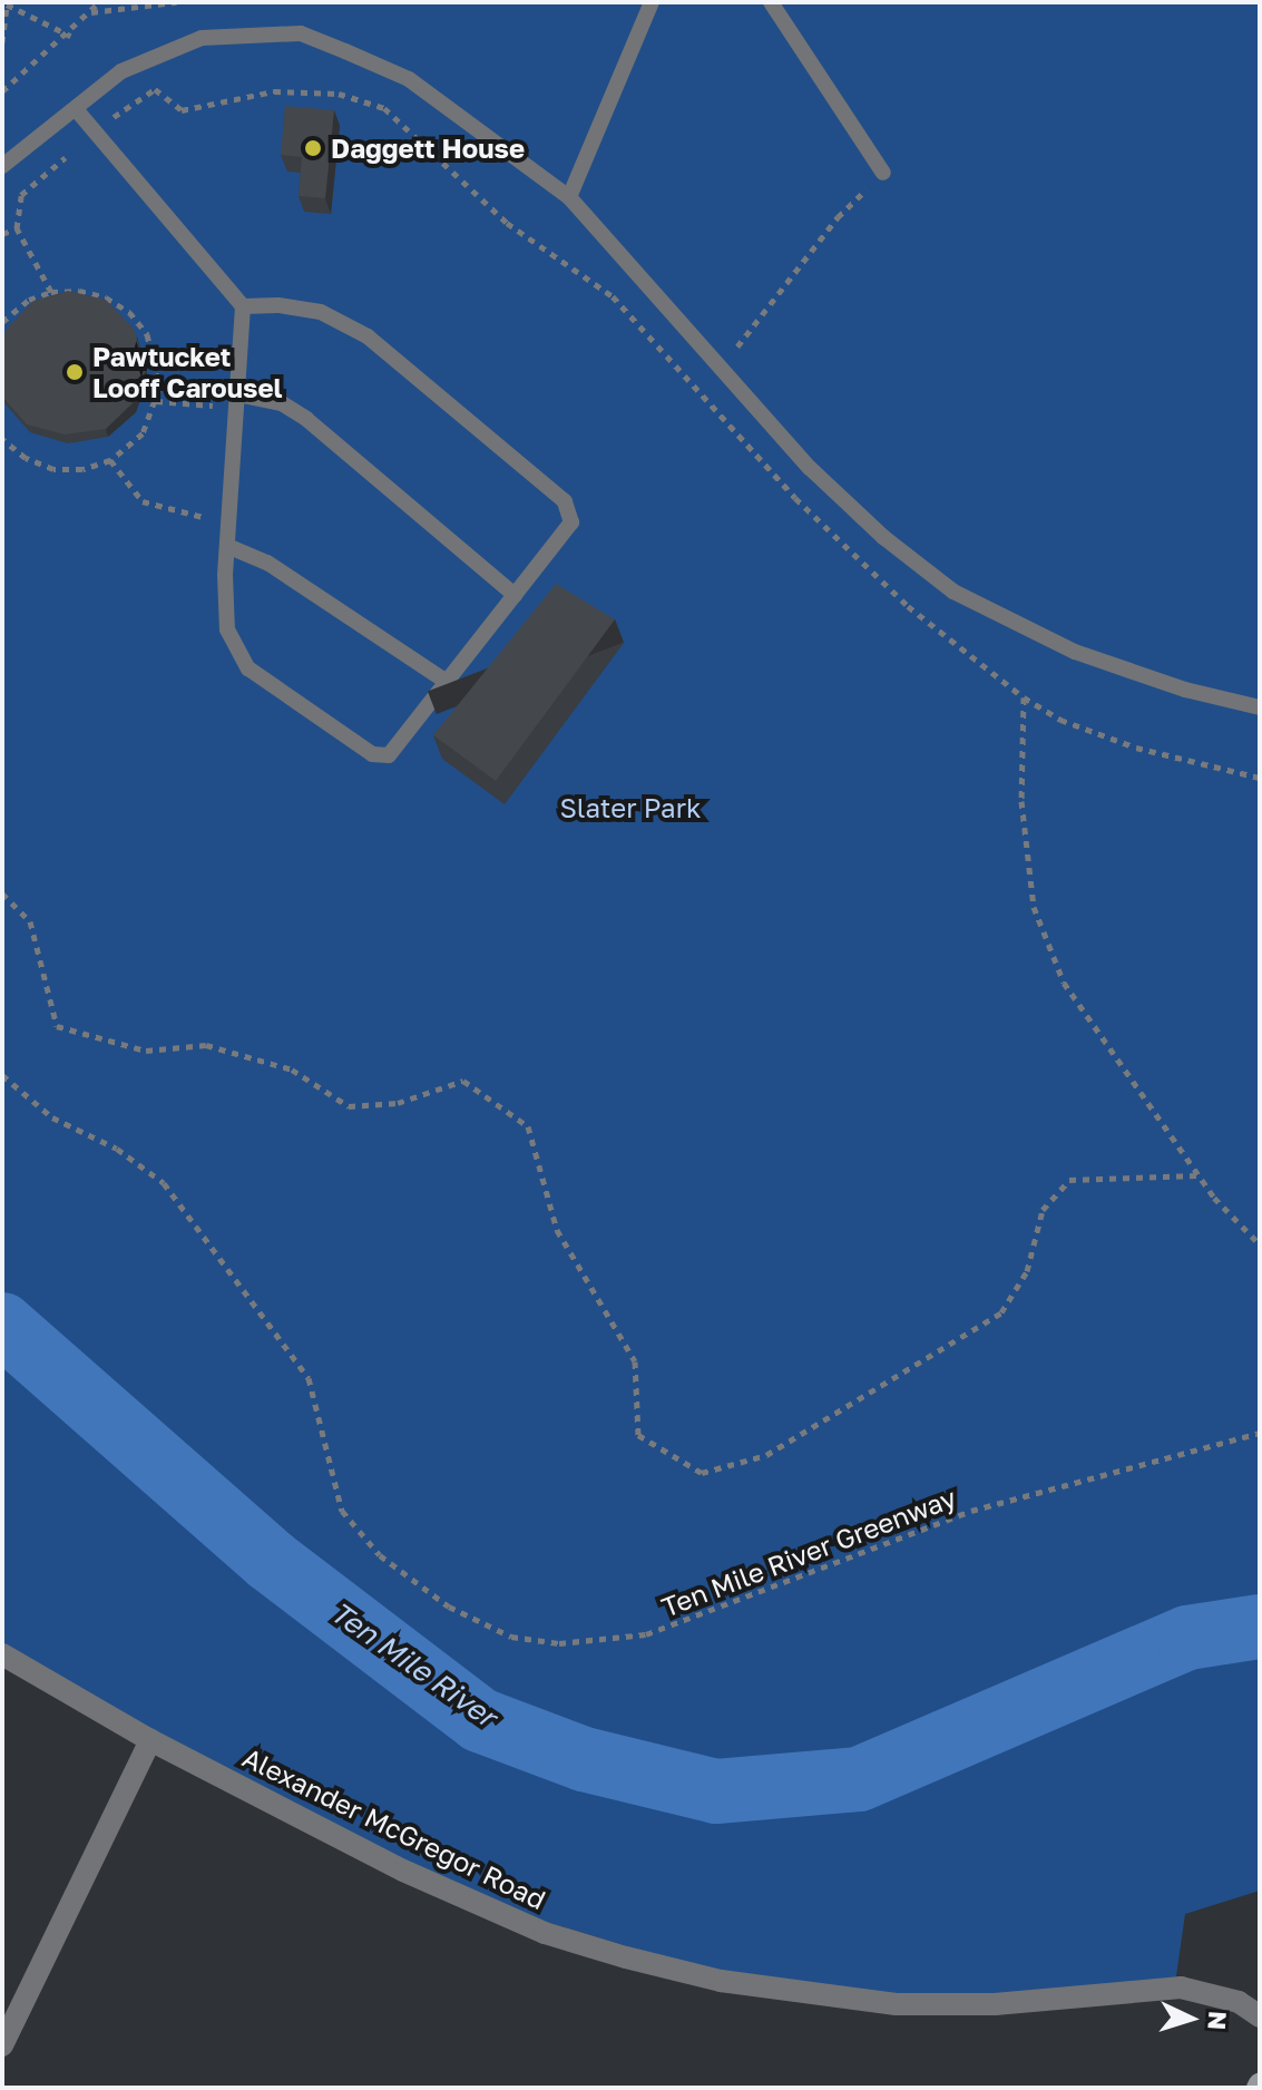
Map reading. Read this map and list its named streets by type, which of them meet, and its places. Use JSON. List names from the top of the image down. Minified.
{"streets":{"street":["Alexander McGregor Road"],"path":["Ten Mile River Greenway"]},"water":["Ten Mile River"],"parks":["Slater Park"],"places":["Daggett House","Pawtucket Looff Carousel"],"north":"right"}
